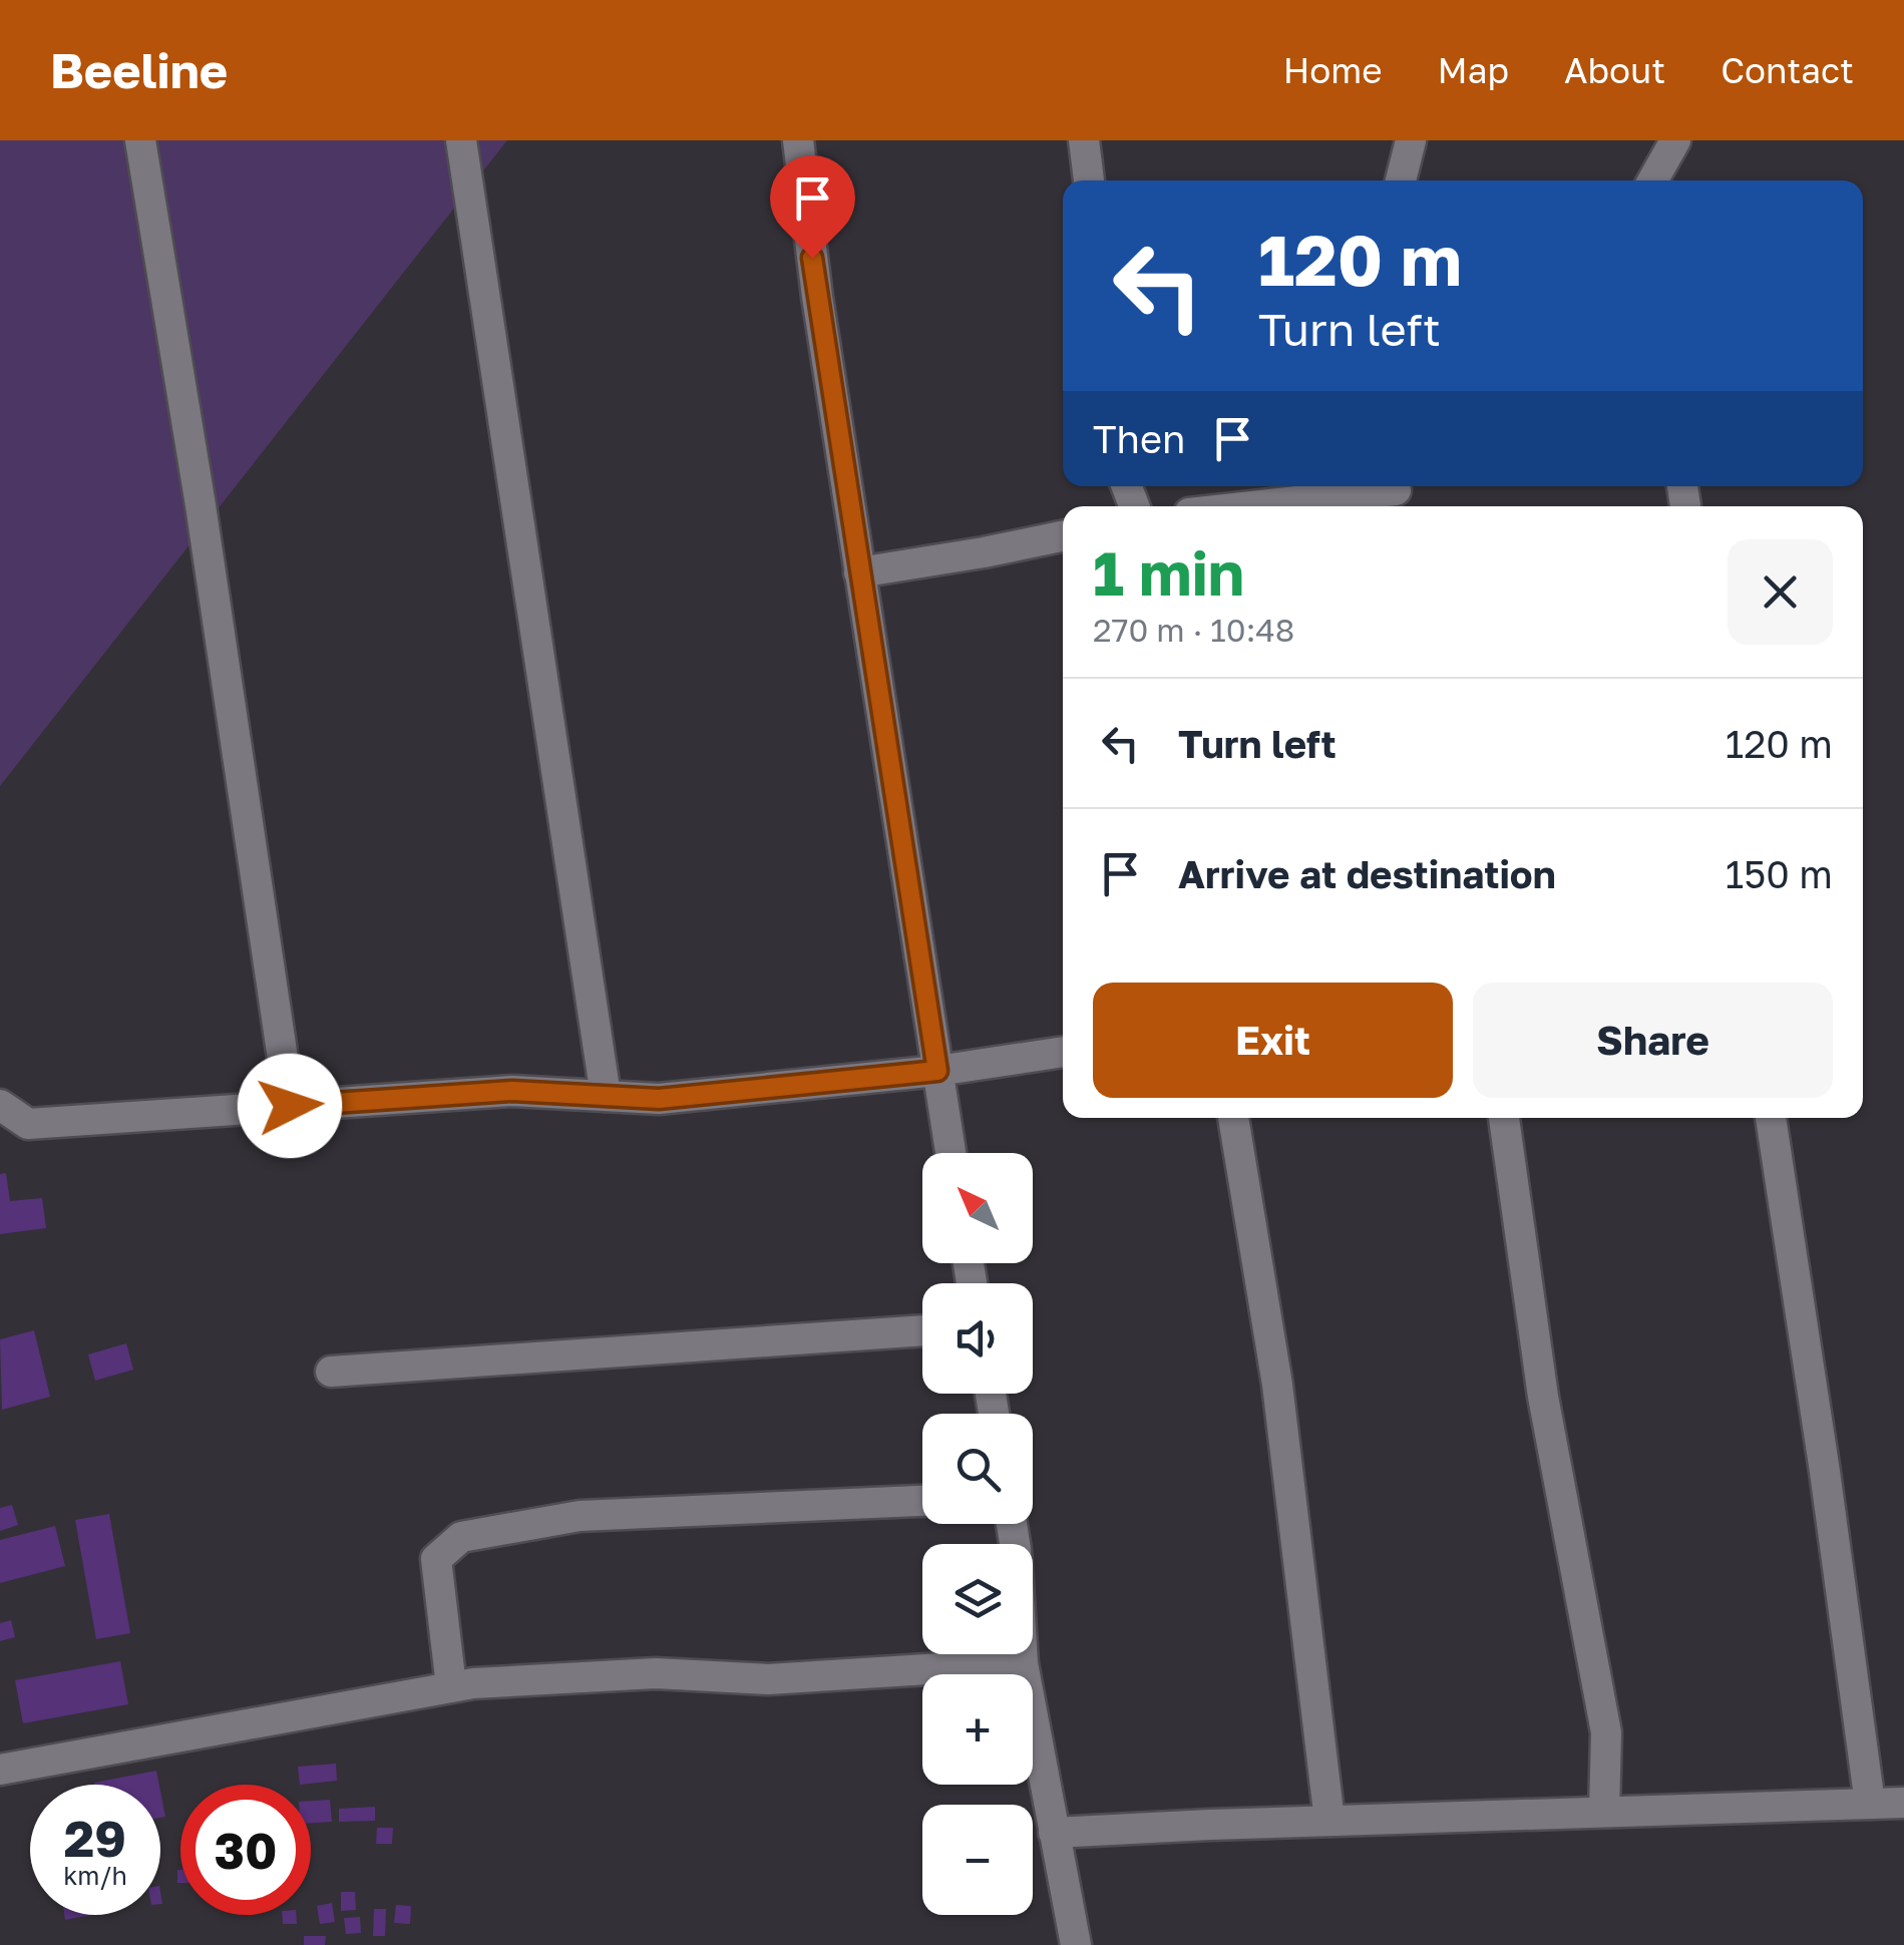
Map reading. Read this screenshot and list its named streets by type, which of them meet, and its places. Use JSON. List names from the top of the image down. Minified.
{"north":"top left","page":{"header":"Beeline","nav":["Home","Map","About","Contact"],"turn":["120 m","Turn left"],"then":"Then","heading":["1 min","270 m · 10:48"],"list":[{"name":"Turn left","value":"120 m"},{"name":"Arrive at destination","value":"150 m"}],"buttons":["Exit","Share"],"map_buttons":["+","−"],"speed":"29 km/h","limit":"30"}}
